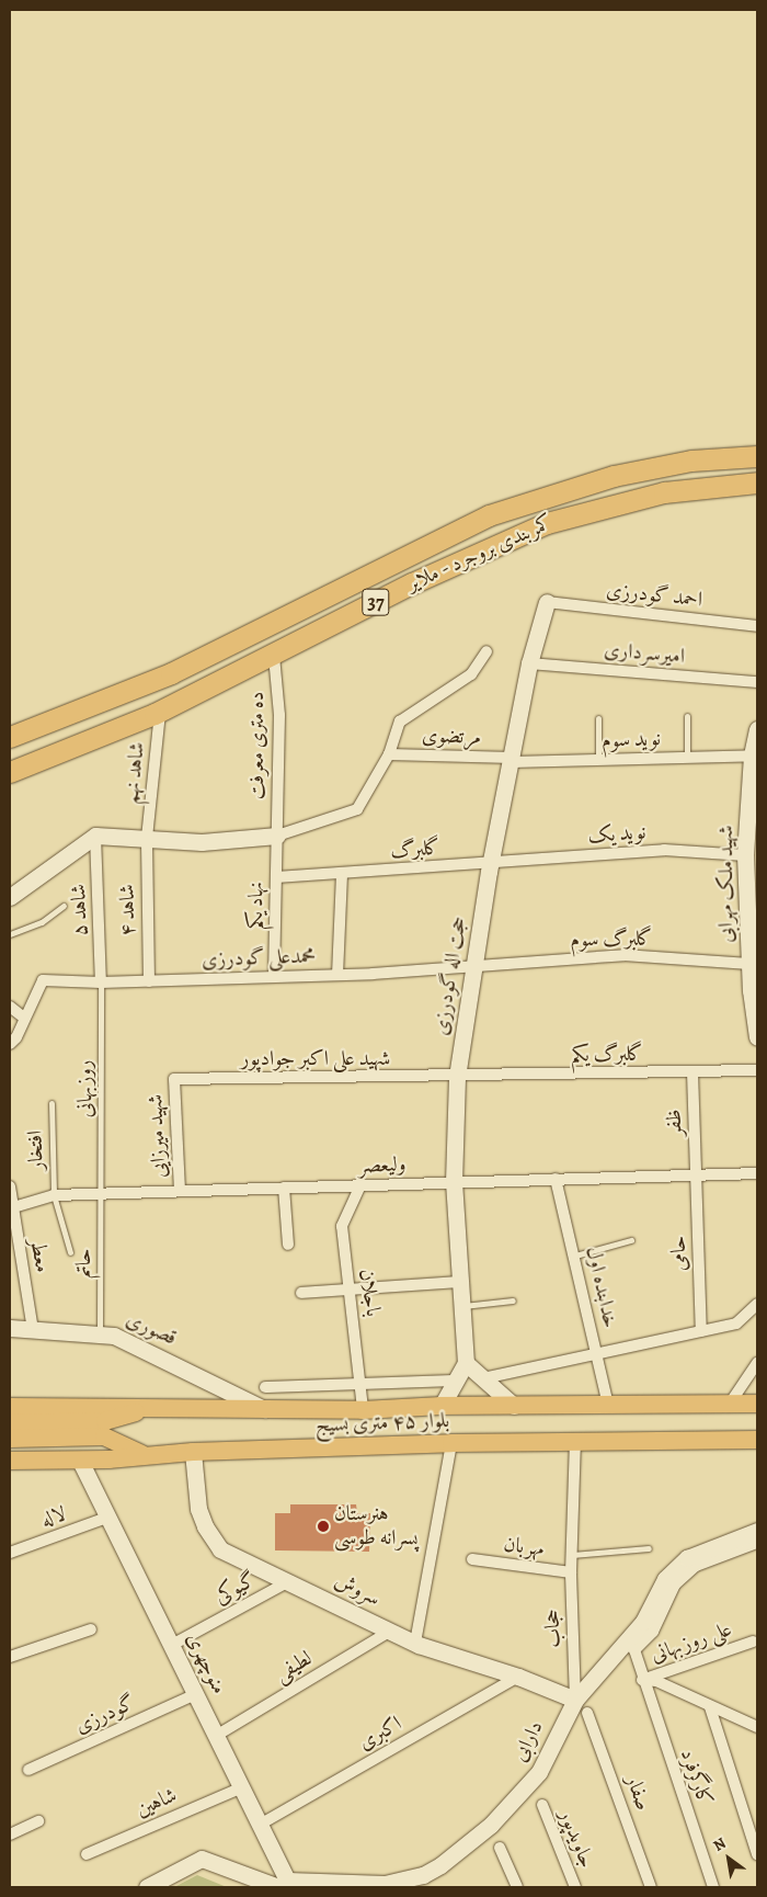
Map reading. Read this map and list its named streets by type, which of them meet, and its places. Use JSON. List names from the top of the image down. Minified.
{"streets":{"highway":["کمربندی بروجرد - ملایر","37"],"main road":["بلوار ۴۵ متری بسیج"],"street":["احمد گودرزی","امیرسرداری","مرتضوی","نوید سوم","ده متری معرفت","شاهد نهم","نوید یک","گلبرگ","شهید ملک مهرابی","نهاد یکم","شاهد ۵","شاهد ۴","گلبرگ سوم","محمدعلی گودرزی","حجت اله گودرزی","گلبرگ یکم","شهید علی اکبر جوادپور","ظفر","شهید میرزایی","ولیعصر","حامی","معطر","خدابنده اول","باجلان","قصوری","لاله","مهربان","گیوکی","سروش","حجاب","علی روزبهانی","منوچهری","لطیفی","گودرزی","اکبری","دارابی","کارگرفرد","صفار","شاهین","جاویدپور"],"lane":["روزبهانی","افتخار","حاتم"]},"crossings":[["کمربندی بروجرد - ملایر","ده متری معرفت"],["کمربندی بروجرد - ملایر","شاهد نهم"],["احمد گودرزی","حجت اله گودرزی"],["امیرسرداری","حجت اله گودرزی"],["مرتضوی","نوید سوم"],["مرتضوی","حجت اله گودرزی"],["نوید سوم","شهید ملک مهرابی"],["نوید سوم","حجت اله گودرزی"],["ده متری معرفت","نهاد یکم"],["شاهد نهم","شاهد ۴"],["نوید یک","گلبرگ"],["نوید یک","شهید ملک مهرابی"],["نوید یک","حجت اله گودرزی"],["گلبرگ","نهاد یکم"],["گلبرگ","حجت اله گودرزی"],["شهید ملک مهرابی","گلبرگ سوم"],["نهاد یکم","محمدعلی گودرزی"],["شاهد ۵","محمدعلی گودرزی"],["شاهد ۵","روزبهانی"],["شاهد ۴","محمدعلی گودرزی"],["گلبرگ سوم","محمدعلی گودرزی"],["گلبرگ سوم","حجت اله گودرزی"],["محمدعلی گودرزی","حجت اله گودرزی"],["محمدعلی گودرزی","روزبهانی"],["حجت اله گودرزی","گلبرگ یکم"],["حجت اله گودرزی","شهید علی اکبر جوادپور"],["حجت اله گودرزی","ولیعصر"],["گلبرگ یکم","شهید علی اکبر جوادپور"],["گلبرگ یکم","ظفر"],["شهید علی اکبر جوادپور","شهید میرزایی"],["روزبهانی","ولیعصر"],["روزبهانی","حاتم"],["ظفر","ولیعصر"],["ظفر","حامی"],["شهید میرزایی","ولیعصر"],["افتخار","ولیعصر"],["ولیعصر","حامی"],["ولیعصر","معطر"],["ولیعصر","حاتم"],["ولیعصر","خدابنده اول"],["ولیعصر","باجلان"],["معطر","قصوری"],["حاتم","قصوری"],["خدابنده اول","بلوار ۴۵ متری بسیج"],["باجلان","بلوار ۴۵ متری بسیج"],["قصوری","بلوار ۴۵ متری بسیج"],["بلوار ۴۵ متری بسیج","سروش"],["بلوار ۴۵ متری بسیج","حجاب"],["بلوار ۴۵ متری بسیج","منوچهری"],["لاله","منوچهری"],["مهربان","حجاب"],["گیوکی","سروش"],["گیوکی","منوچهری"],["سروش","حجاب"],["سروش","لطیفی"],["سروش","اکبری"],["سروش","دارابی"],["حجاب","دارابی"],["علی روزبهانی","کارگرفرد"],["منوچهری","لطیفی"],["منوچهری","گودرزی"],["منوچهری","اکبری"],["منوچهری","دارابی"],["منوچهری","شاهین"]],"places":["هنرستان پسرانه طوسی"],"north":"top left"}
